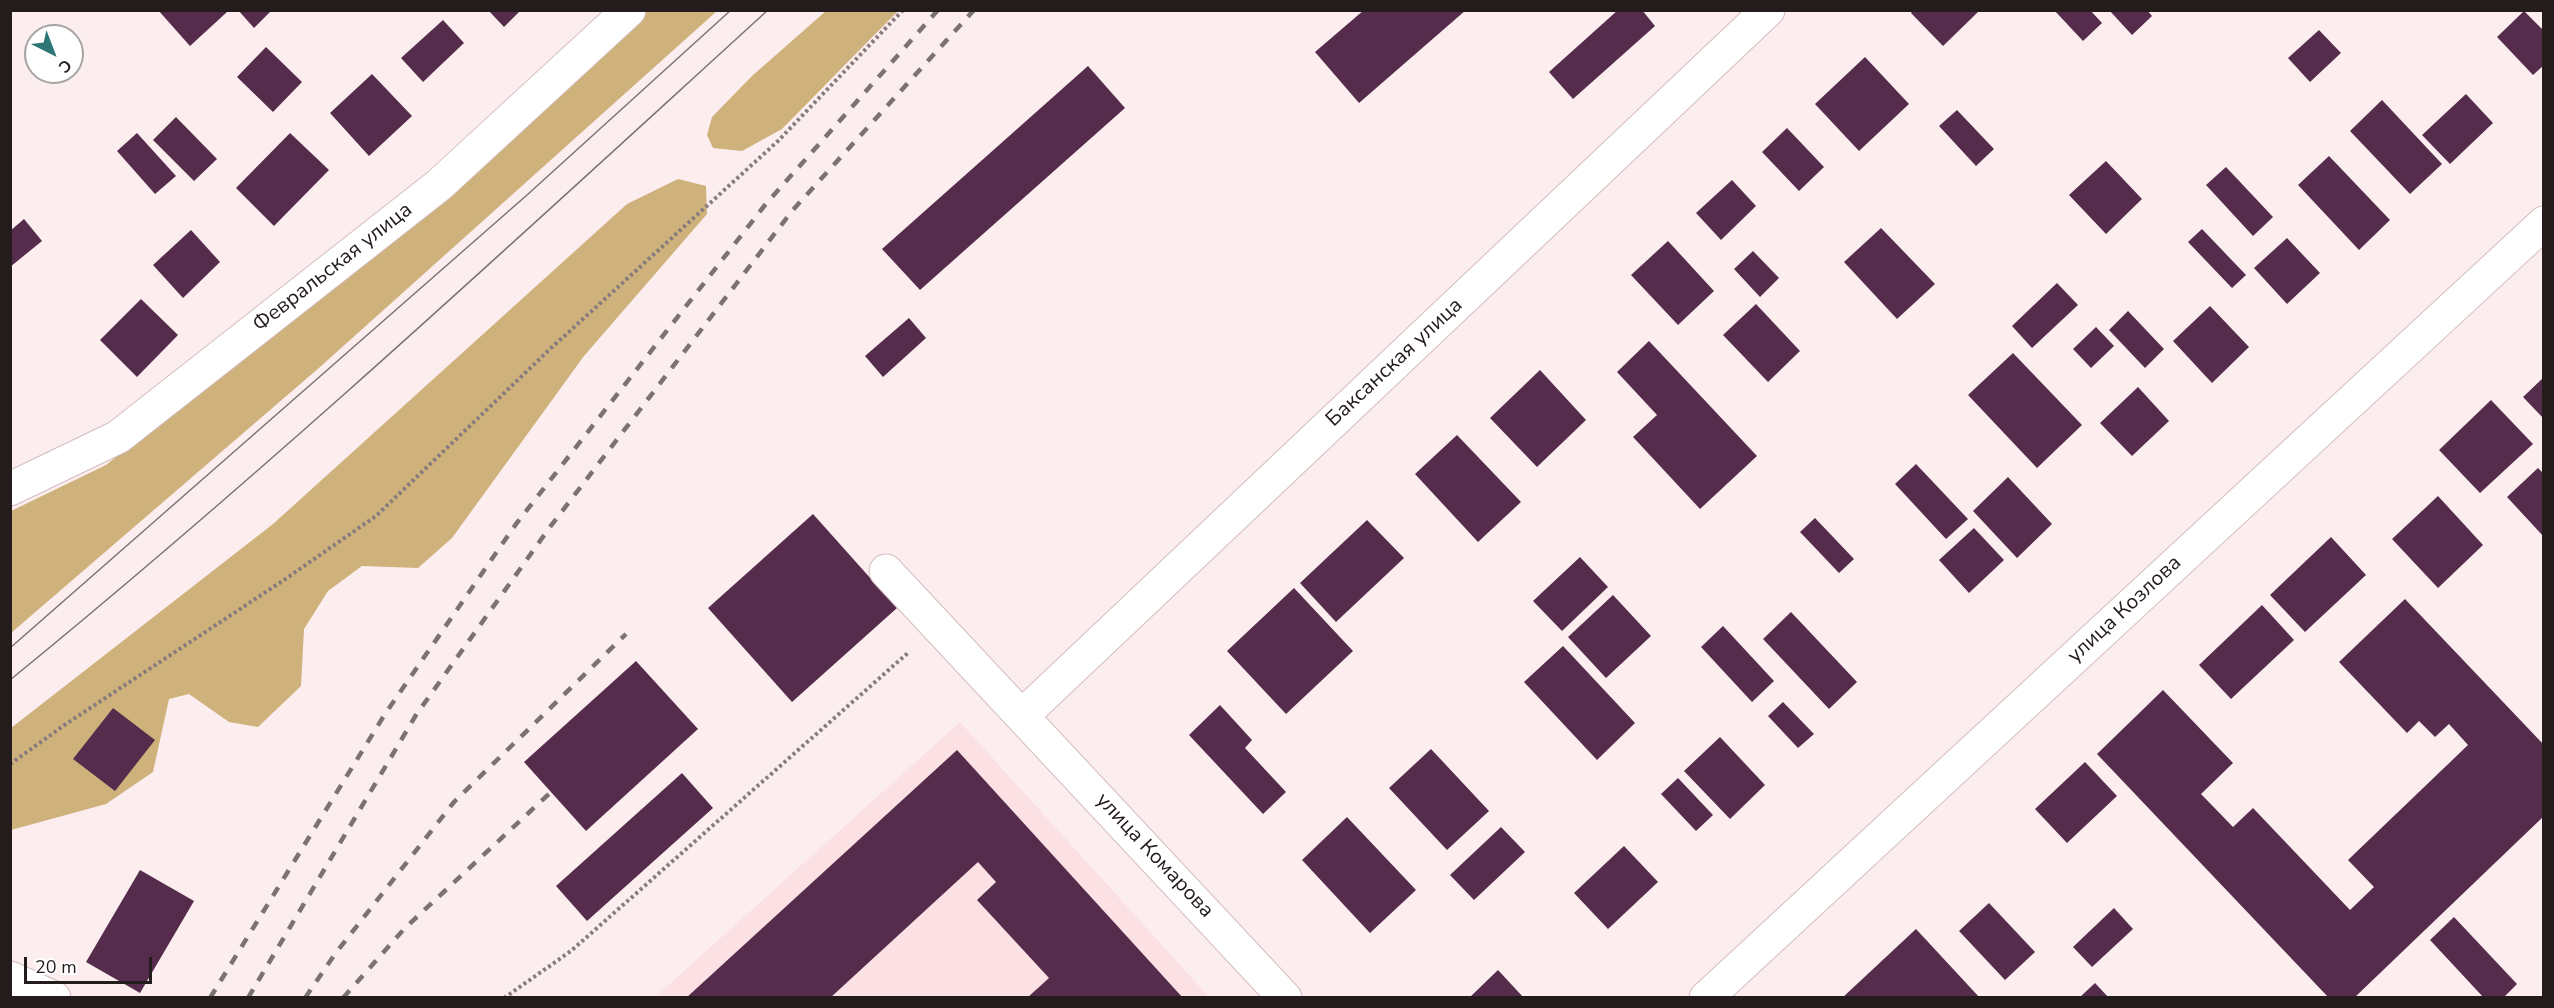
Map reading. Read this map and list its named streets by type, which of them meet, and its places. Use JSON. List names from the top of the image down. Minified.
{"streets":{"street":["Февральская улица","Баксанская улица","улица Козлова","улица Комарова"]},"crossings":[["Баксанская улица","улица Комарова"]],"scale_bar":"20 m","north":"bottom right"}
